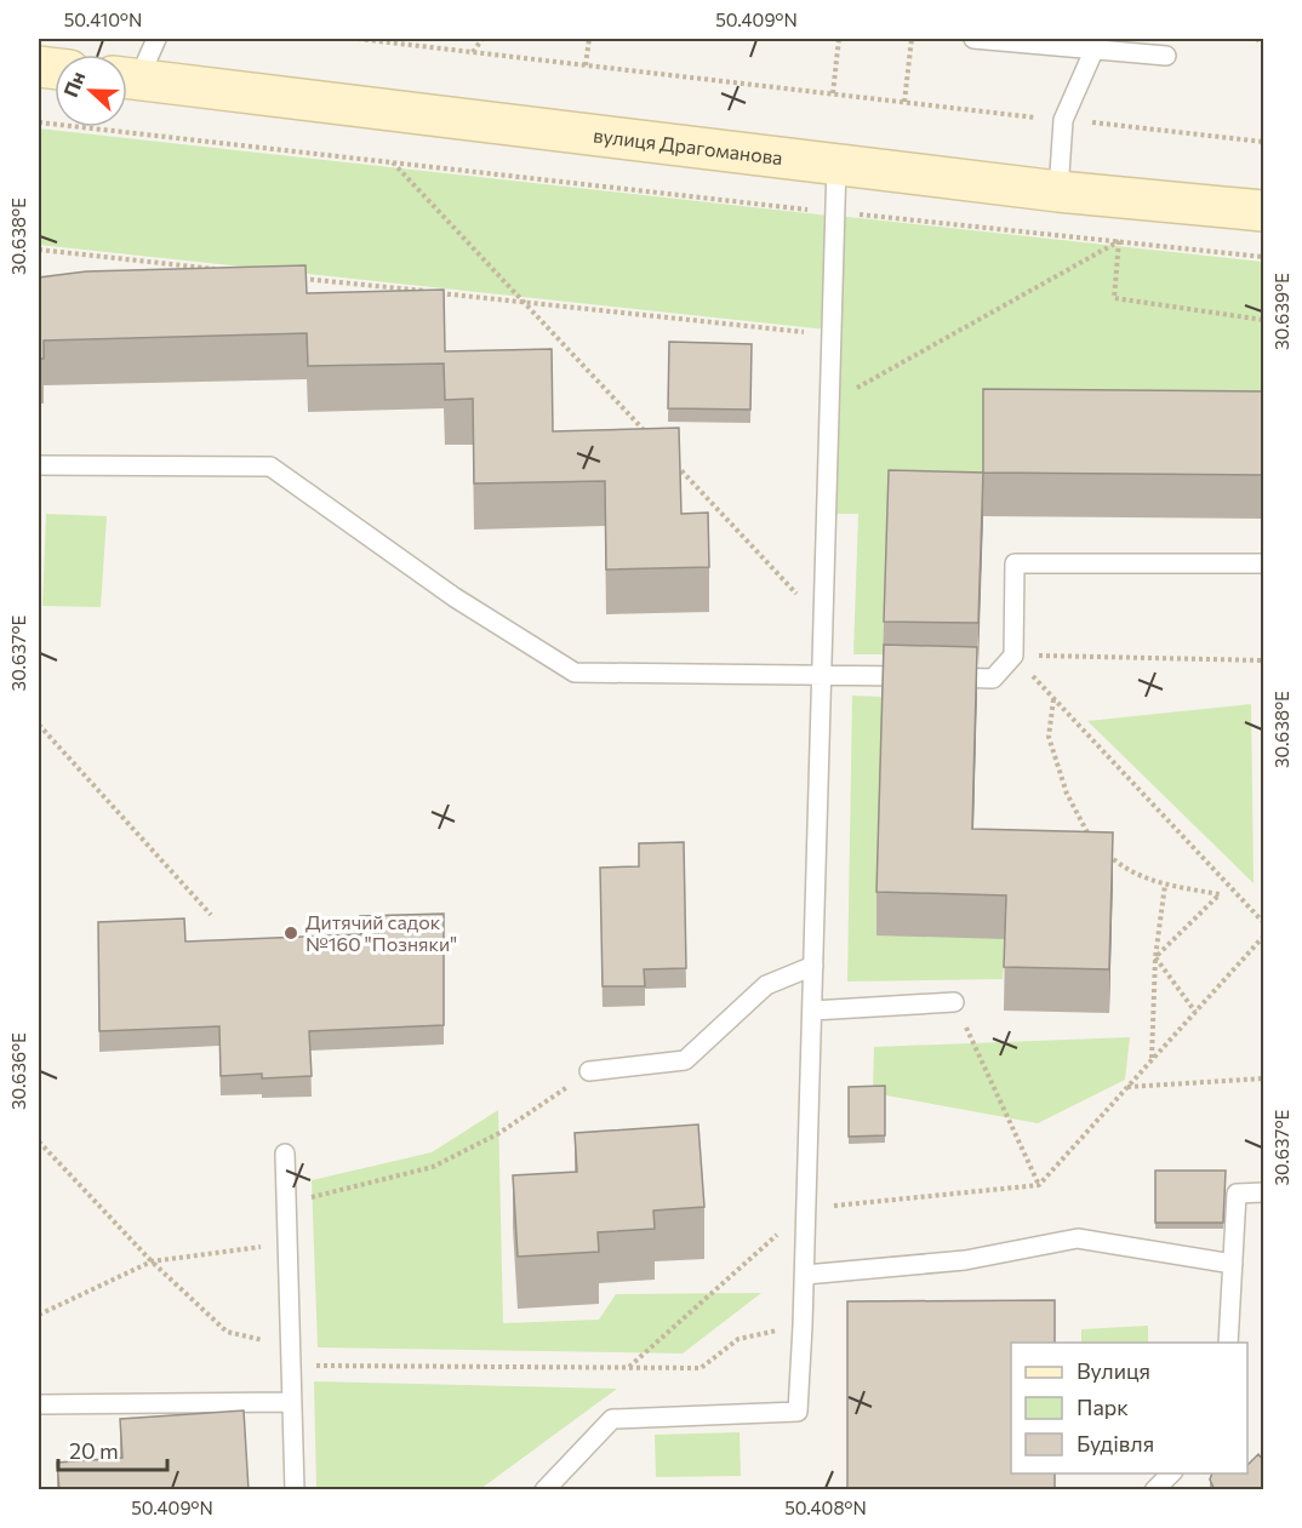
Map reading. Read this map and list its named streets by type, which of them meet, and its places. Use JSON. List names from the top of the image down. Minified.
{"streets":{"street":["вулиця Драгоманова"]},"places":["Дитячий садок №160 \"Позняки\""],"legend":["Вулиця","Парк","Будівля"],"scale_bar":"20 m","north":"left","coordinates":["50.410°N","50.409°N","30.638°E","30.639°E","30.637°E","30.636°E","50.408°N"]}
